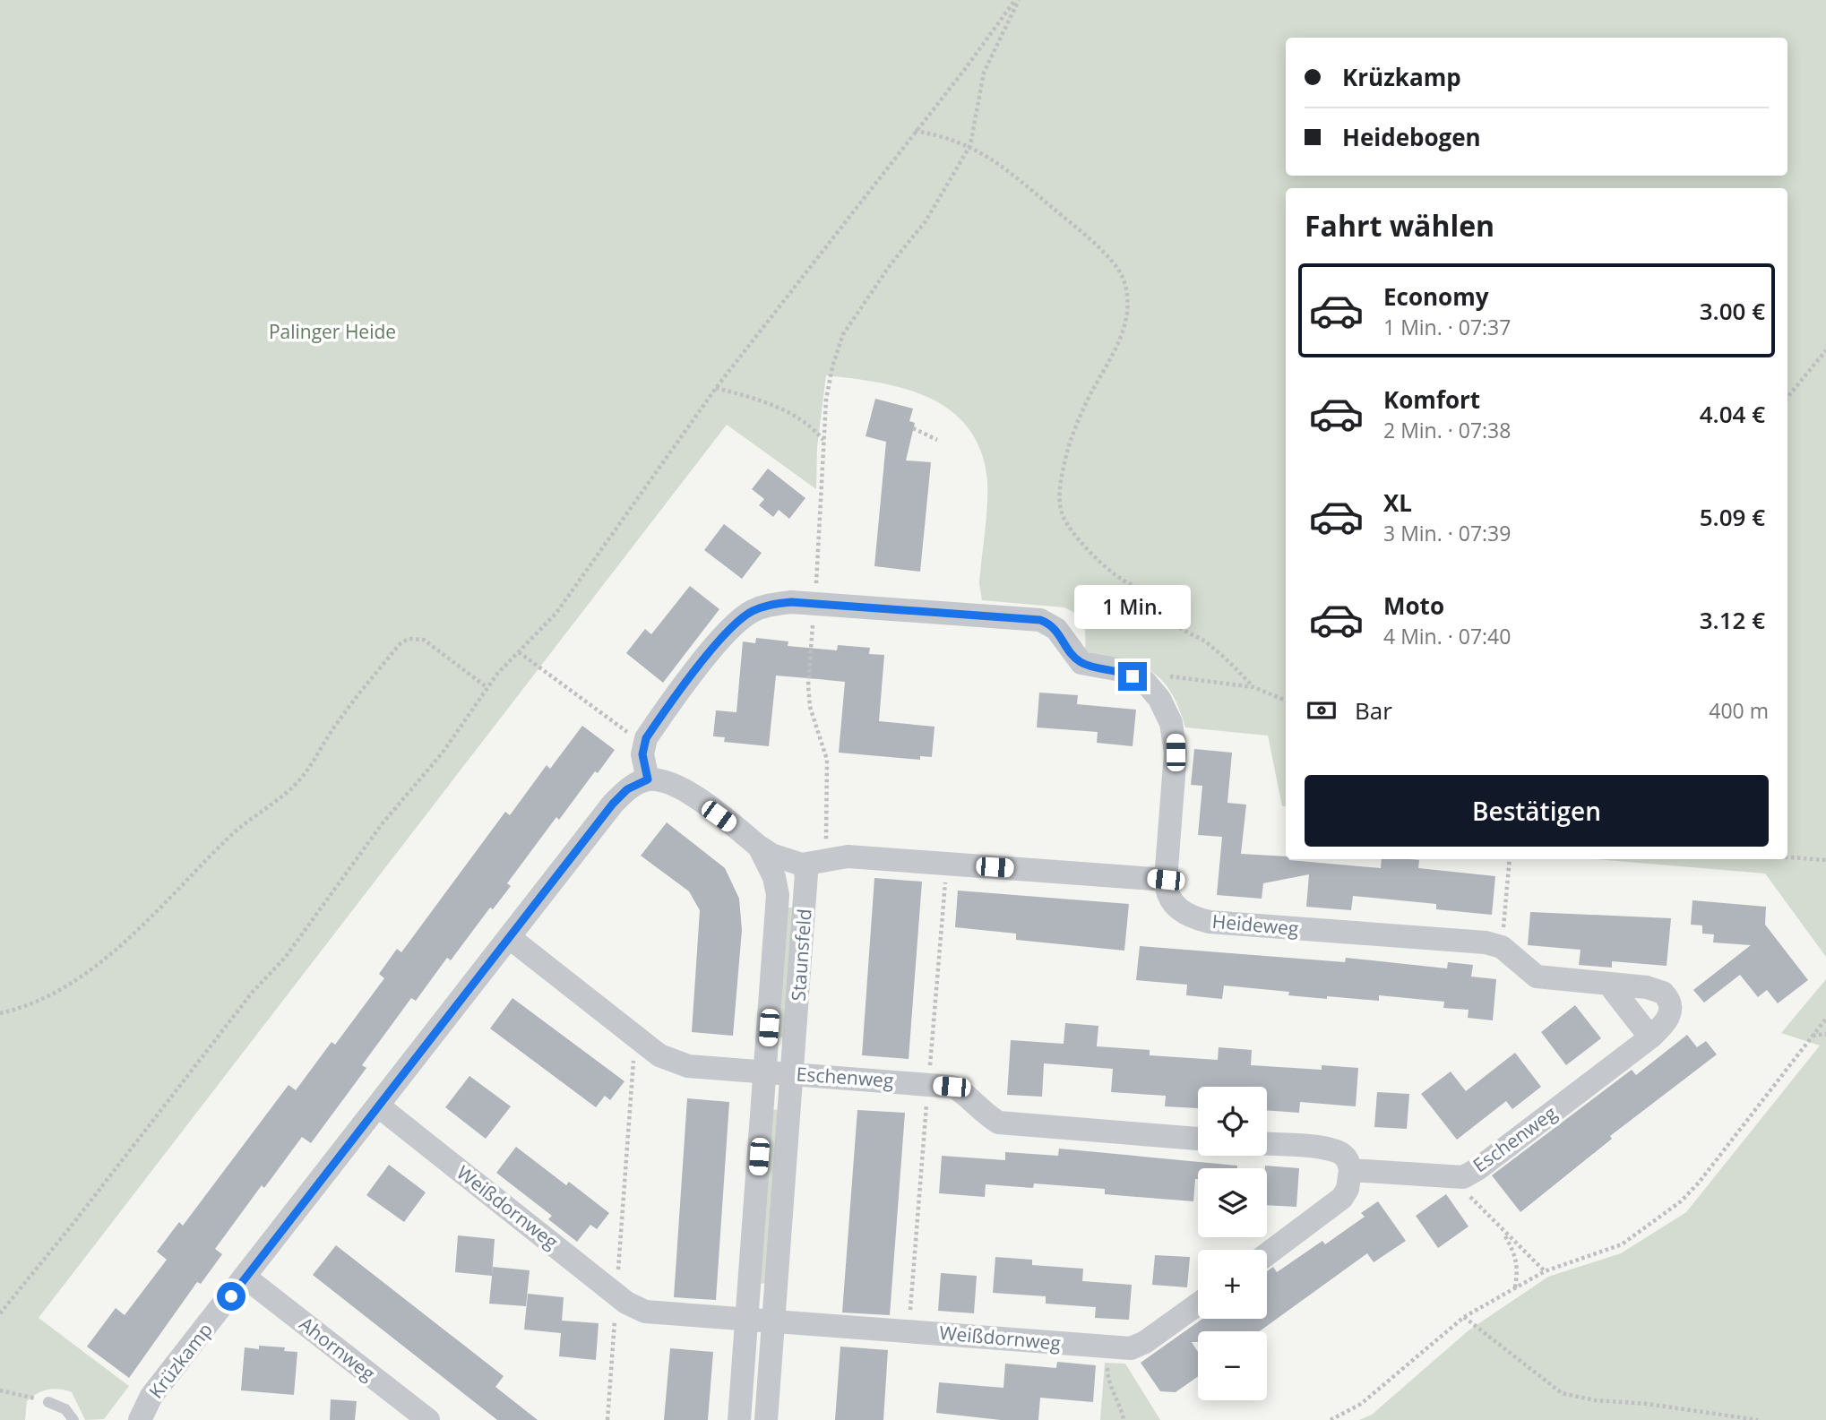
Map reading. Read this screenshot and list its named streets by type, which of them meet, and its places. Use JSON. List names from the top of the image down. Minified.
{"streets":{"street":["Heideweg","Staunsfeld","Eschenweg","Weißdornweg","Ahornweg","Krüzkamp"]},"crossings":[["Heideweg","Eschenweg"],["Staunsfeld","Eschenweg"],["Staunsfeld","Weißdornweg"],["Staunsfeld","Krüzkamp"],["Eschenweg","Krüzkamp"],["Weißdornweg","Krüzkamp"],["Ahornweg","Krüzkamp"]],"parks":["Palinger Heide"],"page":{"banner":["Krüzkamp","Heidebogen"],"heading":"Fahrt wählen","list":[{"name":"Economy","note":"1 Min. · 07:37","value":"3.00 €"},{"name":"Komfort","note":"2 Min. · 07:38","value":"4.04 €"},{"name":"XL","note":"3 Min. · 07:39","value":"5.09 €"},{"name":"Moto","note":"4 Min. · 07:40","value":"3.12 €"}],"bubble":"1 Min.","pay":["Bar","400 m"],"buttons":"Bestätigen","map_buttons":["+","−"]}}
